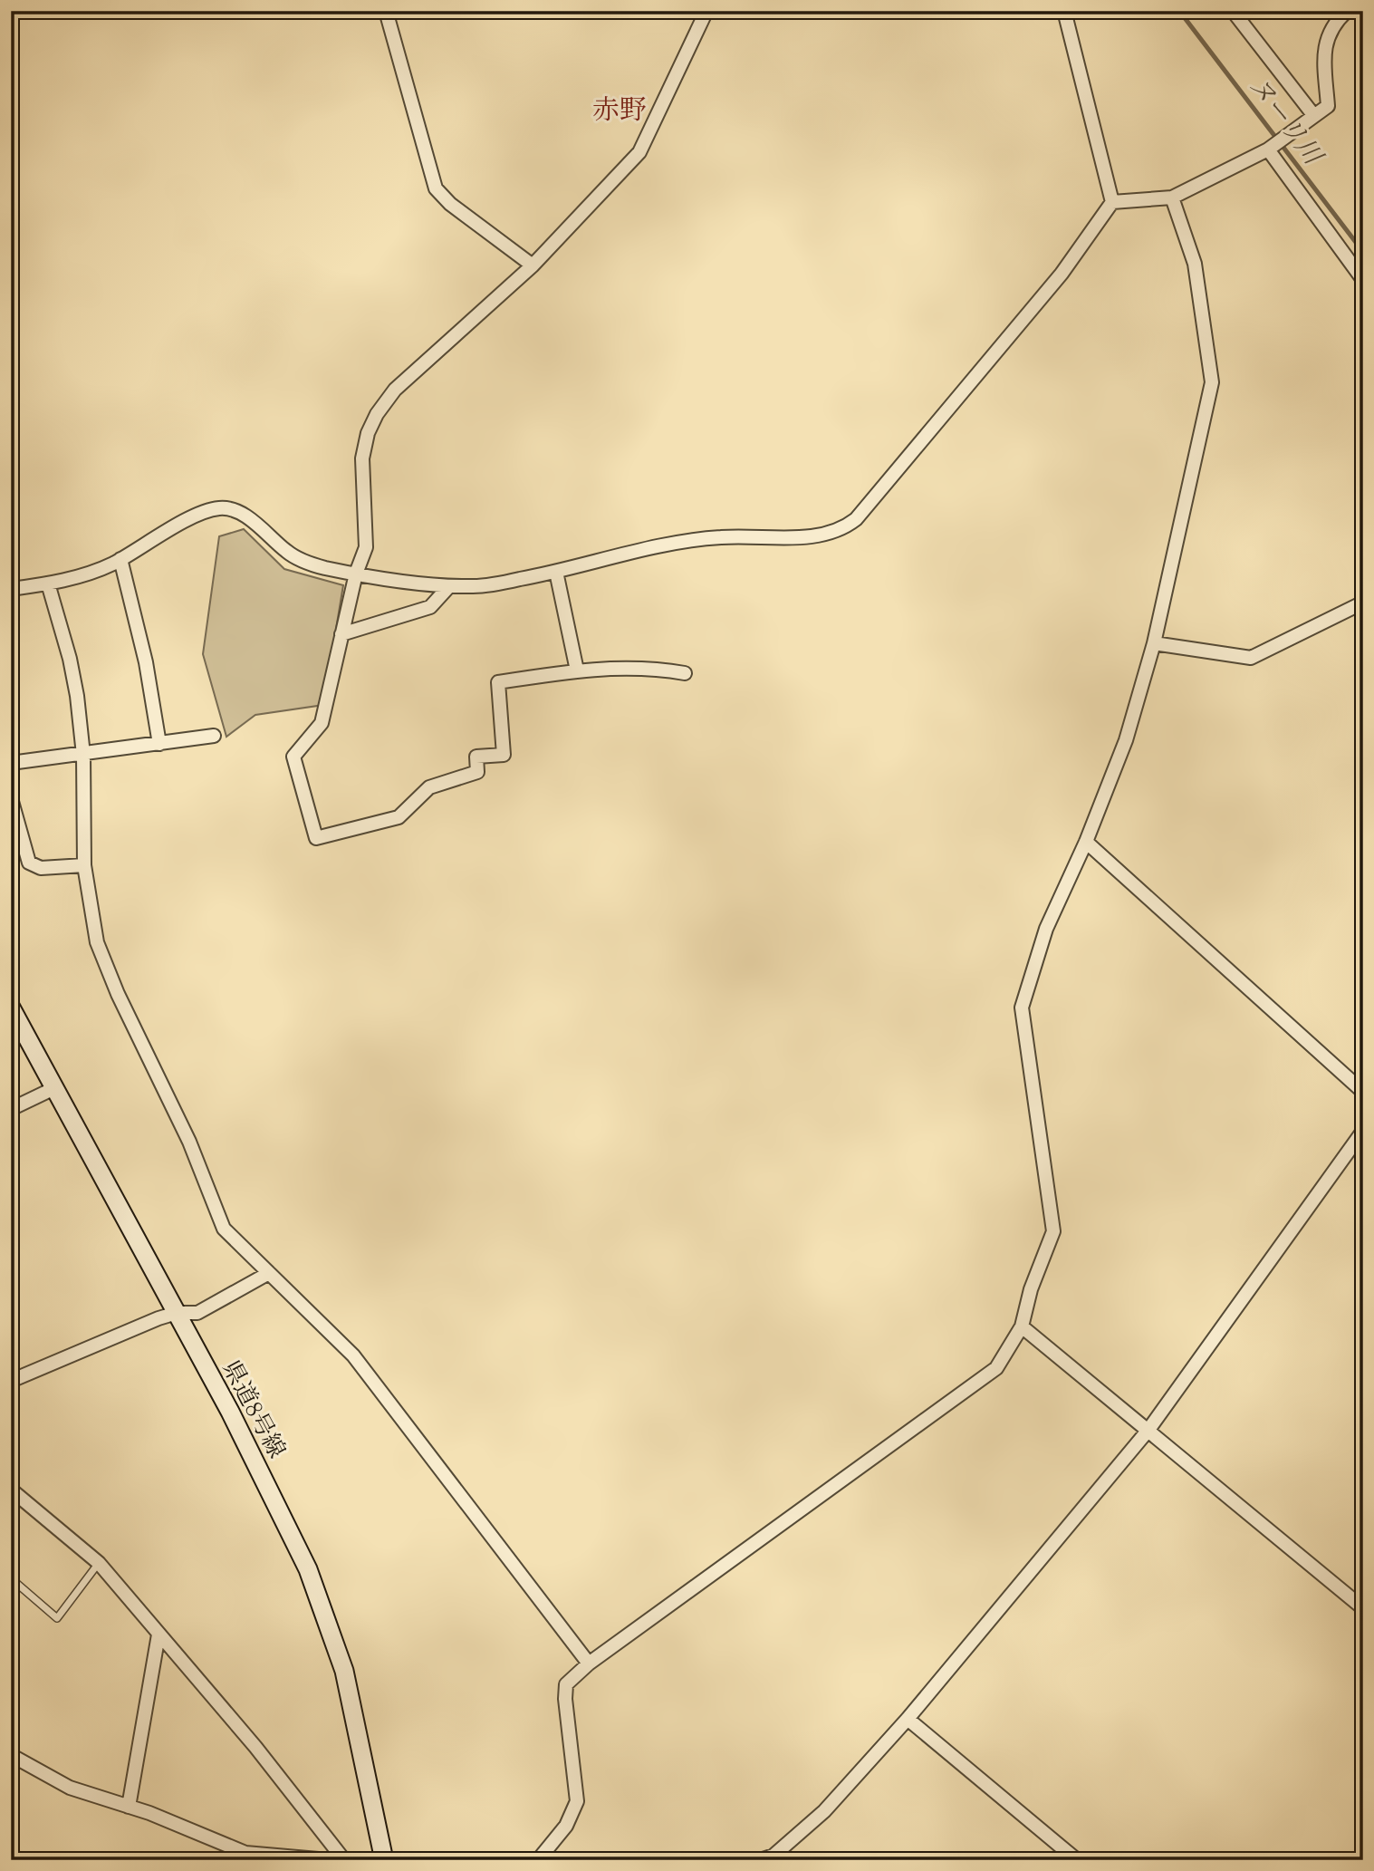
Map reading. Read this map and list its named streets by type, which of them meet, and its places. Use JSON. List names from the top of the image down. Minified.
{"streets":{"main road":["県道8号線"]},"districts":["赤野"],"water":["ヌーリ川"]}
